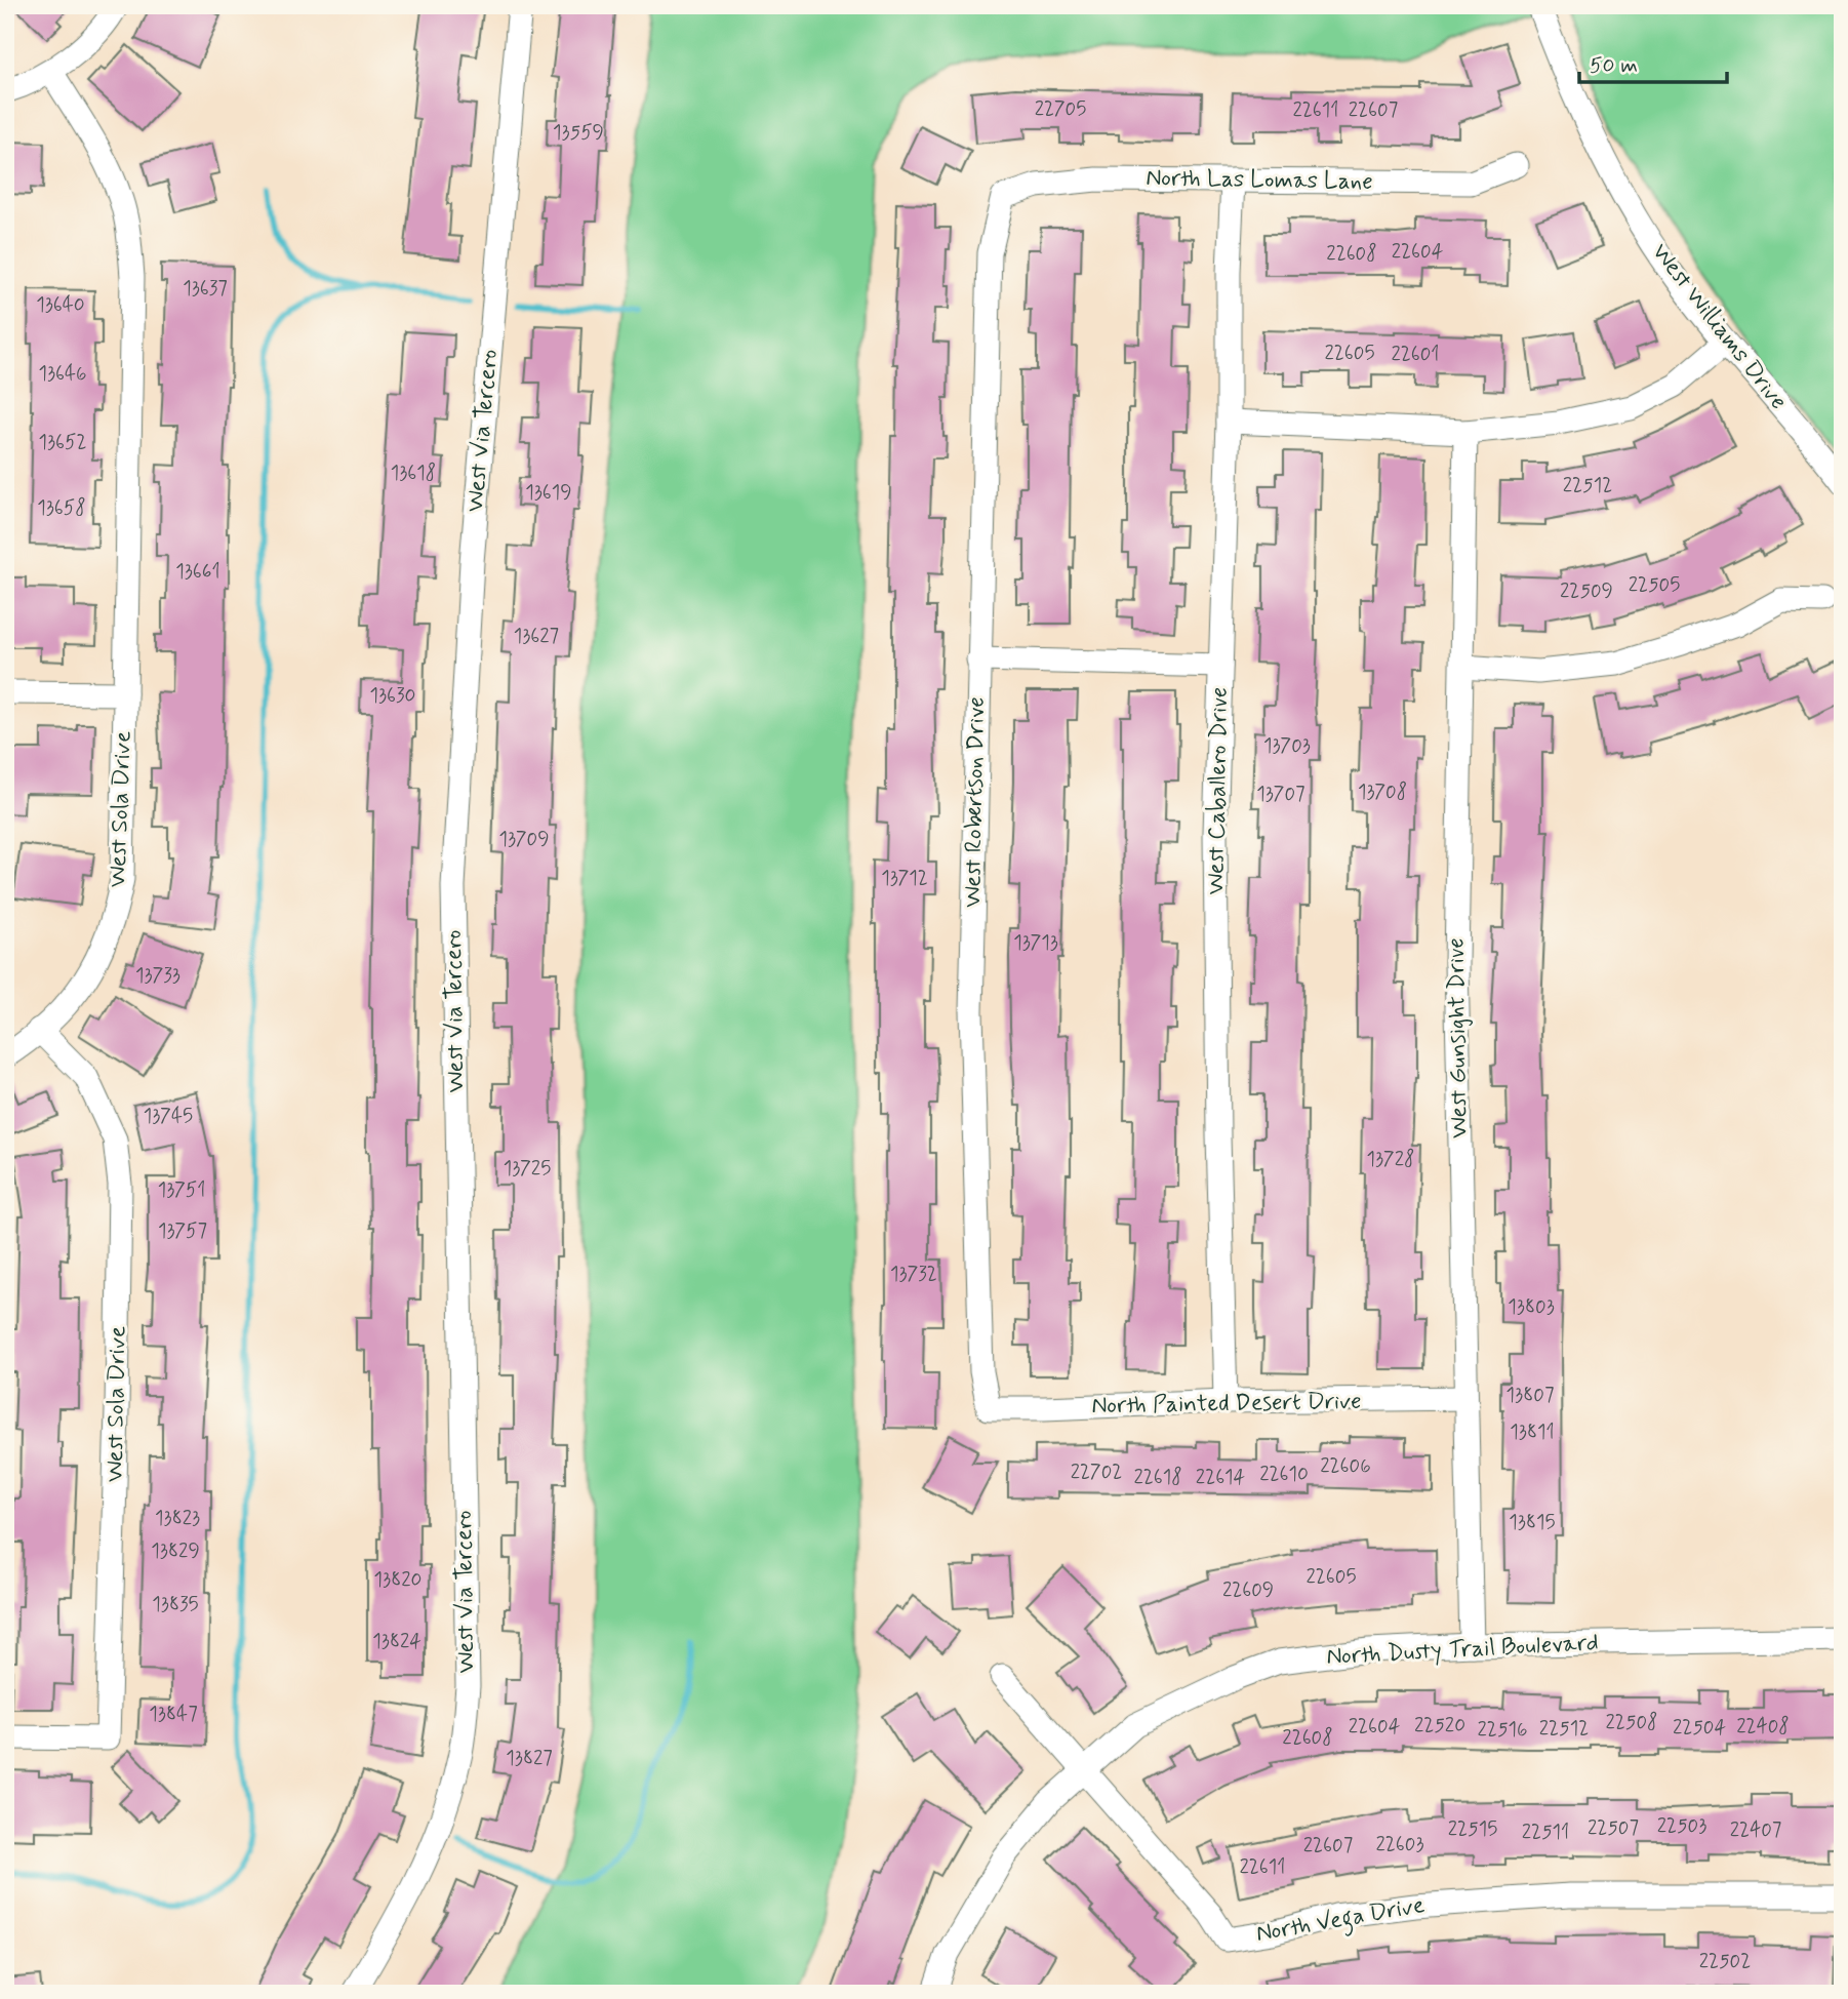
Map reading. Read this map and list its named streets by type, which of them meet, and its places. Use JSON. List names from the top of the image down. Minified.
{"streets":{"street":["North Las Lomas Lane","West Williams Drive","West Via Tercero","West Caballero Drive","West Robertson Drive","West Sola Drive","West Gunsight Drive","North Painted Desert Drive","North Dusty Trail Boulevard","North Vega Drive"]},"crossings":[["North Las Lomas Lane","West Caballero Drive"],["North Las Lomas Lane","West Robertson Drive"],["West Caballero Drive","North Painted Desert Drive"],["West Robertson Drive","North Painted Desert Drive"],["West Gunsight Drive","North Painted Desert Drive"],["West Gunsight Drive","North Dusty Trail Boulevard"],["North Dusty Trail Boulevard","North Vega Drive"]],"house_numbers":["22705","22611","22607","13559","22604","22608","13637","13640","22605","22601","13646","13652","13618","22512","13619","13658","13661","22505","22509","13627","13630","13703","13708","13707","13709","13712","13713","13733","13745","13728","13725","13751","13757","13732","13803","13807","13811","22606","22702","22610","22618","22614","13823","13815","13829","22605","13820","22609","13835","13824","13847","22508","22520","22604","22408","22504","22512","22516","22608","13827","22503","22507","22515","22407","22511","22603","22607","22611","22502"],"scale_bar":"50 m"}
